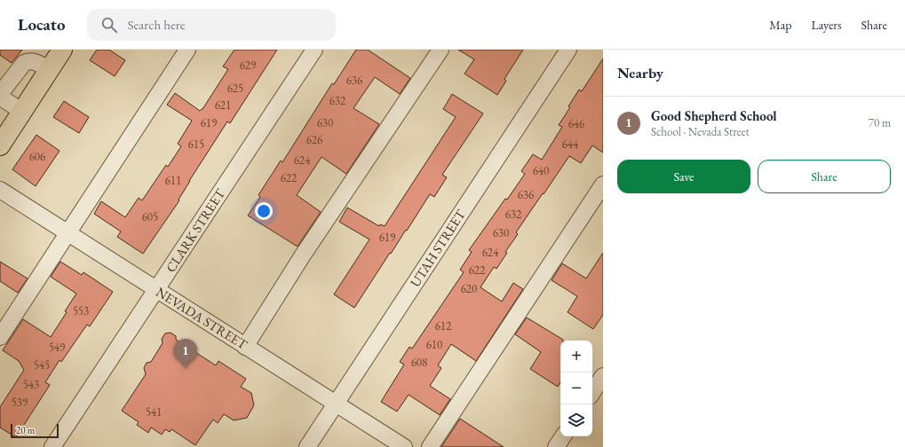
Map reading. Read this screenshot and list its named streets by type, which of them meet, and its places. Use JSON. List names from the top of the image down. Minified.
{"streets":{"street":["CLARK STREET","UTAH STREET","NEVADA STREET"]},"crossings":[["CLARK STREET","NEVADA STREET"],["UTAH STREET","NEVADA STREET"]],"house_numbers":["629","636","625","632","621","619","630","646","626","615","644","606","624","640","622","611","636","632","605","630","619","624","622","620","553","612","610","549","608","545","543","539","541"],"scale_bar":"20 m","page":{"header":"Locato","search":"Search here","nav":["Map","Layers","Share"],"heading":"Nearby","list":[{"mark":"1","name":"Good Shepherd School","note":"School · Nevada Street","value":"70 m"}],"buttons":["Save","Share"],"pins":"1","map_buttons":["+","−"],"scale":"20 m"}}
